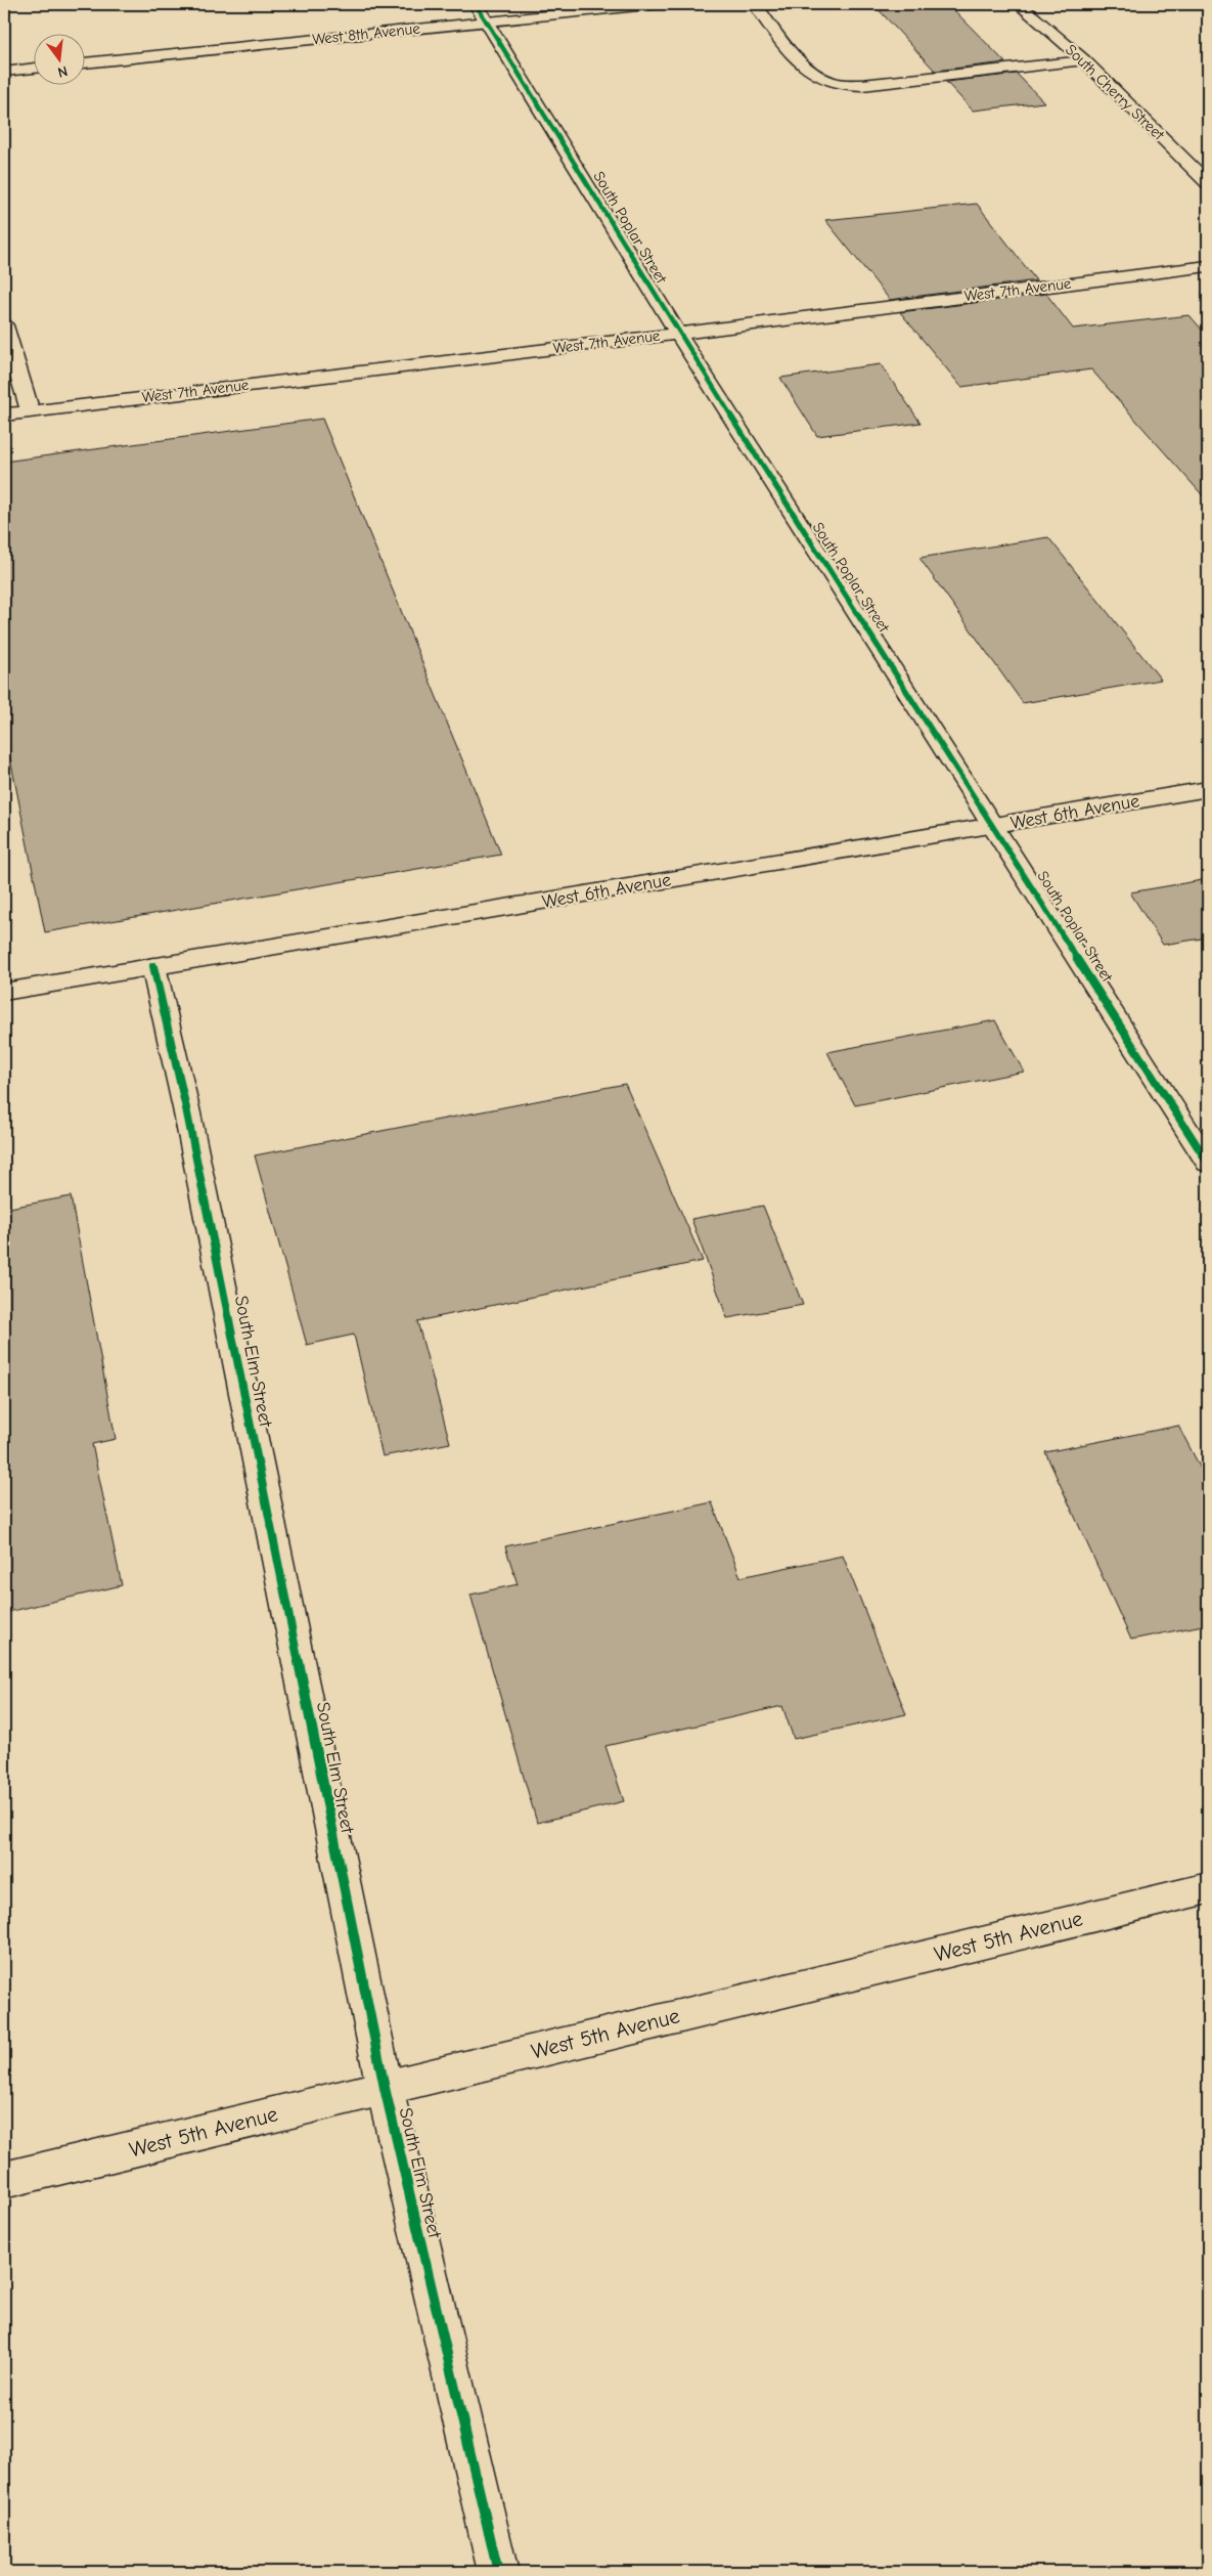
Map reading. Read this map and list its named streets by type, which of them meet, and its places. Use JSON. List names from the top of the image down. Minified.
{"streets":{"street":["West 8th Avenue","South Cherry Street","South Poplar Street","West 7th Avenue","West 6th Avenue","South Elm Street","West 5th Avenue"]},"crossings":[["West 8th Avenue","South Poplar Street"],["South Poplar Street","West 7th Avenue"],["South Poplar Street","West 6th Avenue"],["West 6th Avenue","South Elm Street"],["South Elm Street","West 5th Avenue"]],"north":"bottom"}
